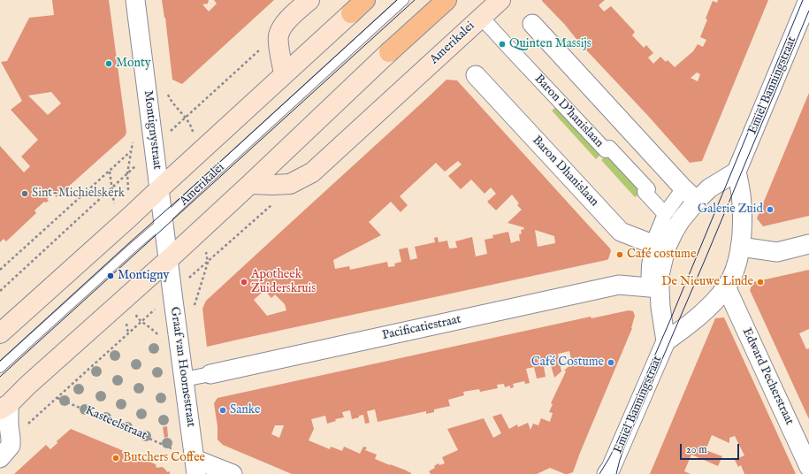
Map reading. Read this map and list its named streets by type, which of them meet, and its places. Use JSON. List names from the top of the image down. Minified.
{"streets":{"main road":["Amerikalei"],"street":["Emiel Banningstraat","Baron D'hanislaan","Montignystraat","Baron Dhanislaan","Pacificatiestraat","Graaf van Hoornestraat","Edward Pecherstraat"],"path":["Kasteelstraat"]},"crossings":[["Amerikalei","Baron D'hanislaan"],["Amerikalei","Montignystraat"],["Emiel Banningstraat","Baron Dhanislaan"],["Emiel Banningstraat","Pacificatiestraat"],["Emiel Banningstraat","Edward Pecherstraat"],["Montignystraat","Graaf van Hoornestraat"],["Pacificatiestraat","Graaf van Hoornestraat"],["Graaf van Hoornestraat","Kasteelstraat"]],"places":["Quinten Massijs","Monty","Sint-Michielskerk","Galerie Zuid","Café costume","Montigny","Apotheek Zuiderskruis","De Nieuwe Linde","Café Costume","Sanke","Butchers Coffee"],"scale_bar":"20 m"}
